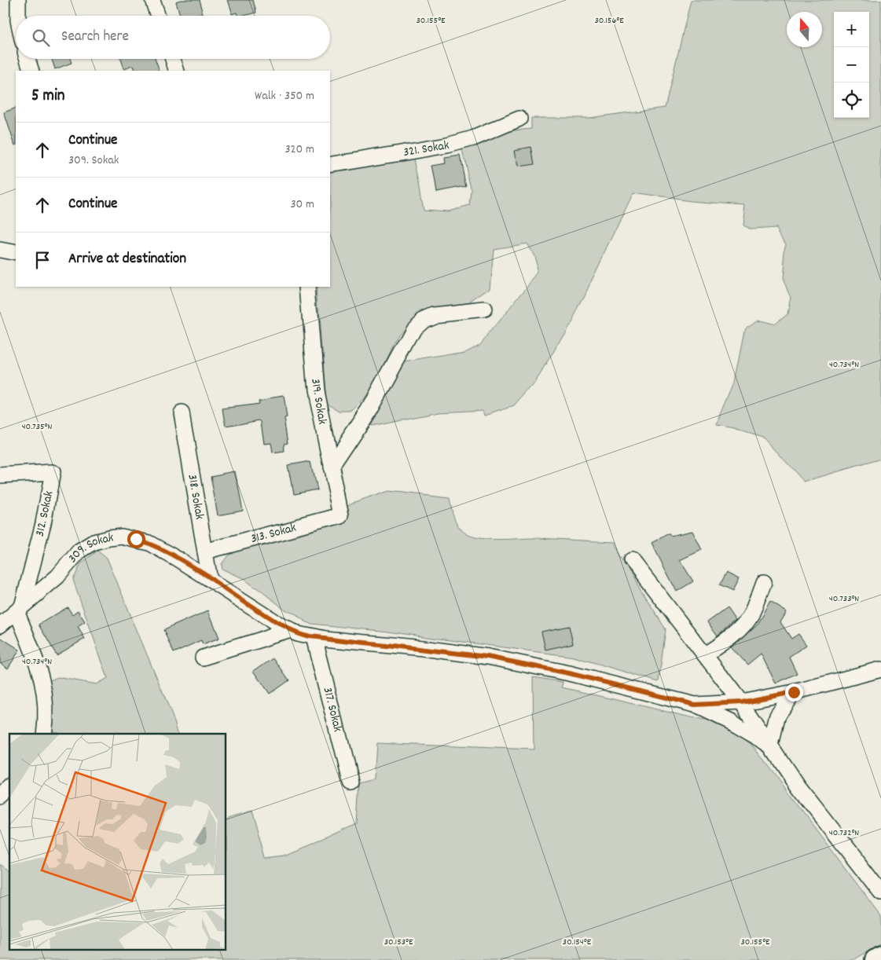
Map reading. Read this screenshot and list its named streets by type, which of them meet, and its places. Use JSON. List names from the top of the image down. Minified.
{"streets":{"street":["321. Sokak","319. Sokak","318. Sokak","312. Sokak","313. Sokak","309. Sokak","317. Sokak"]},"crossings":[["319. Sokak","313. Sokak"],["318. Sokak","313. Sokak"],["318. Sokak","309. Sokak"],["312. Sokak","309. Sokak"],["309. Sokak","317. Sokak"]],"north":"top","page":{"map_buttons":["+","−"],"search":"Search here","heading":["5 min","Walk · 350 m"],"list":[["Continue","309. Sokak","320 m"],["Continue","30 m"],"Arrive at destination"]},"coordinates":["30.155°E","30.156°E","40.734°N","40.735°N","40.733°N","40.732°N","30.153°E","30.154°E"]}
